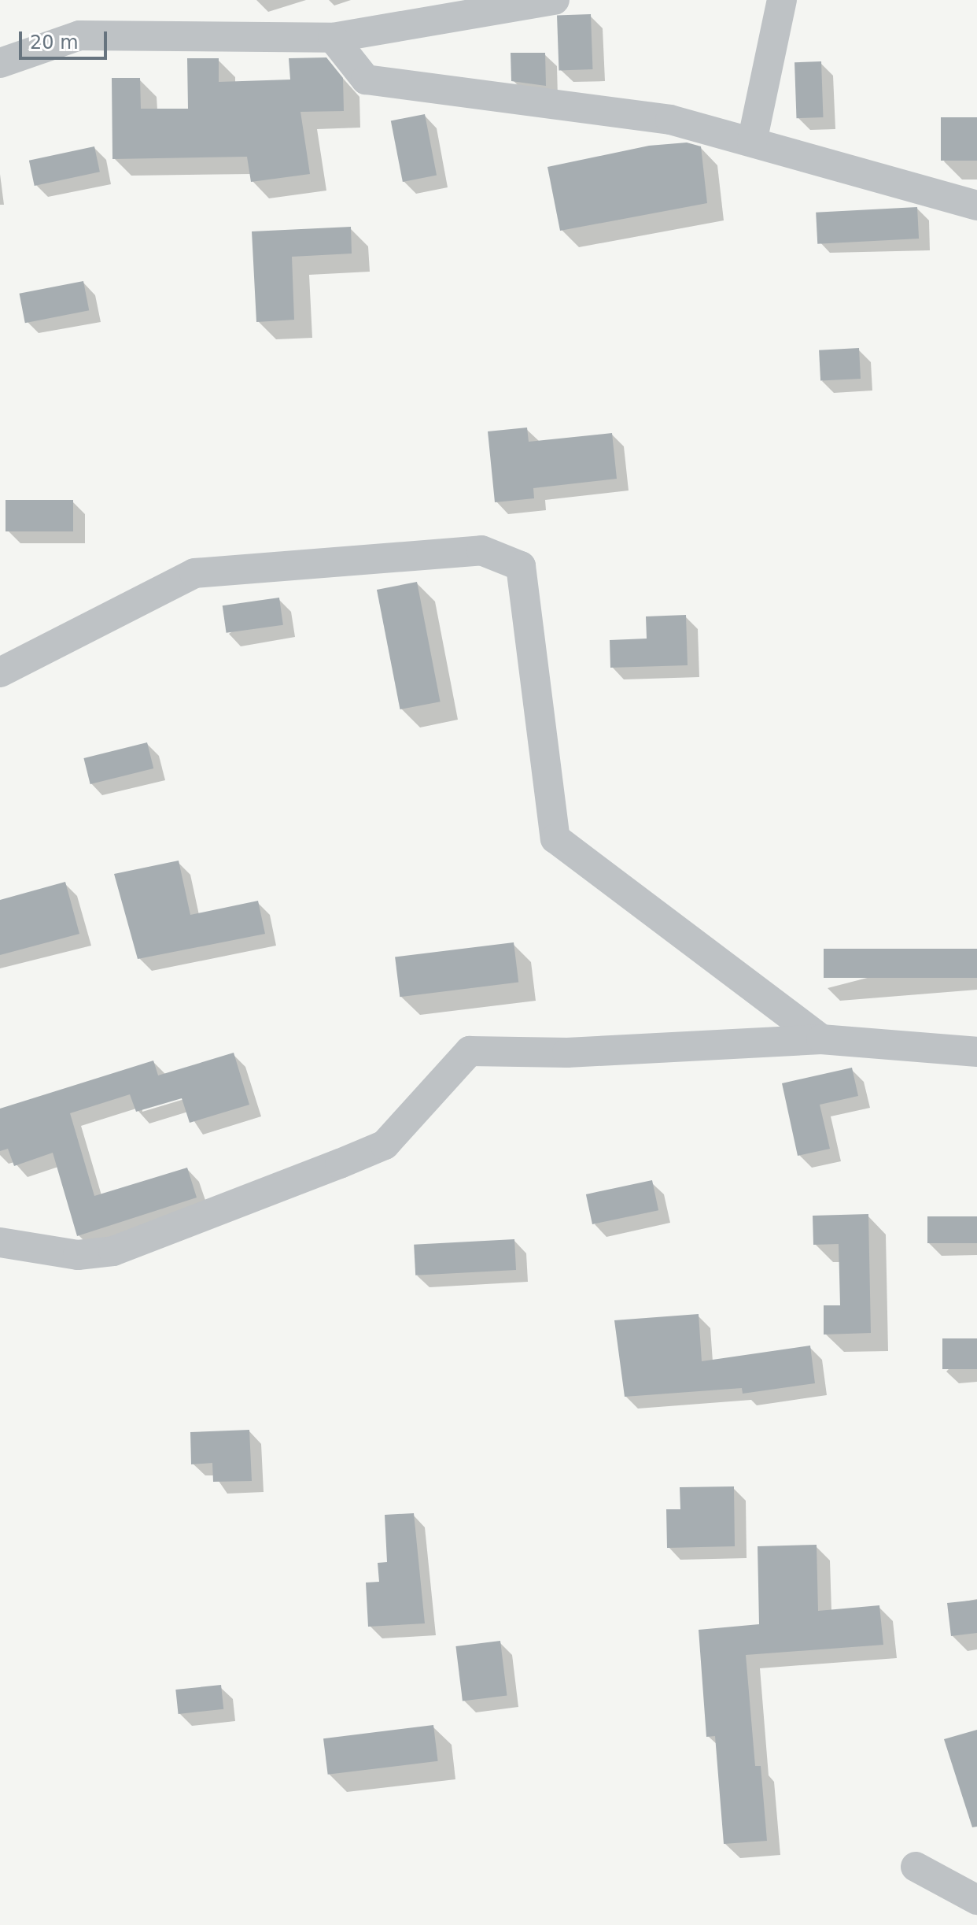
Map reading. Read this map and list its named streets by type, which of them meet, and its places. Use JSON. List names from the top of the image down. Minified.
{"scale_bar":"20 m"}
